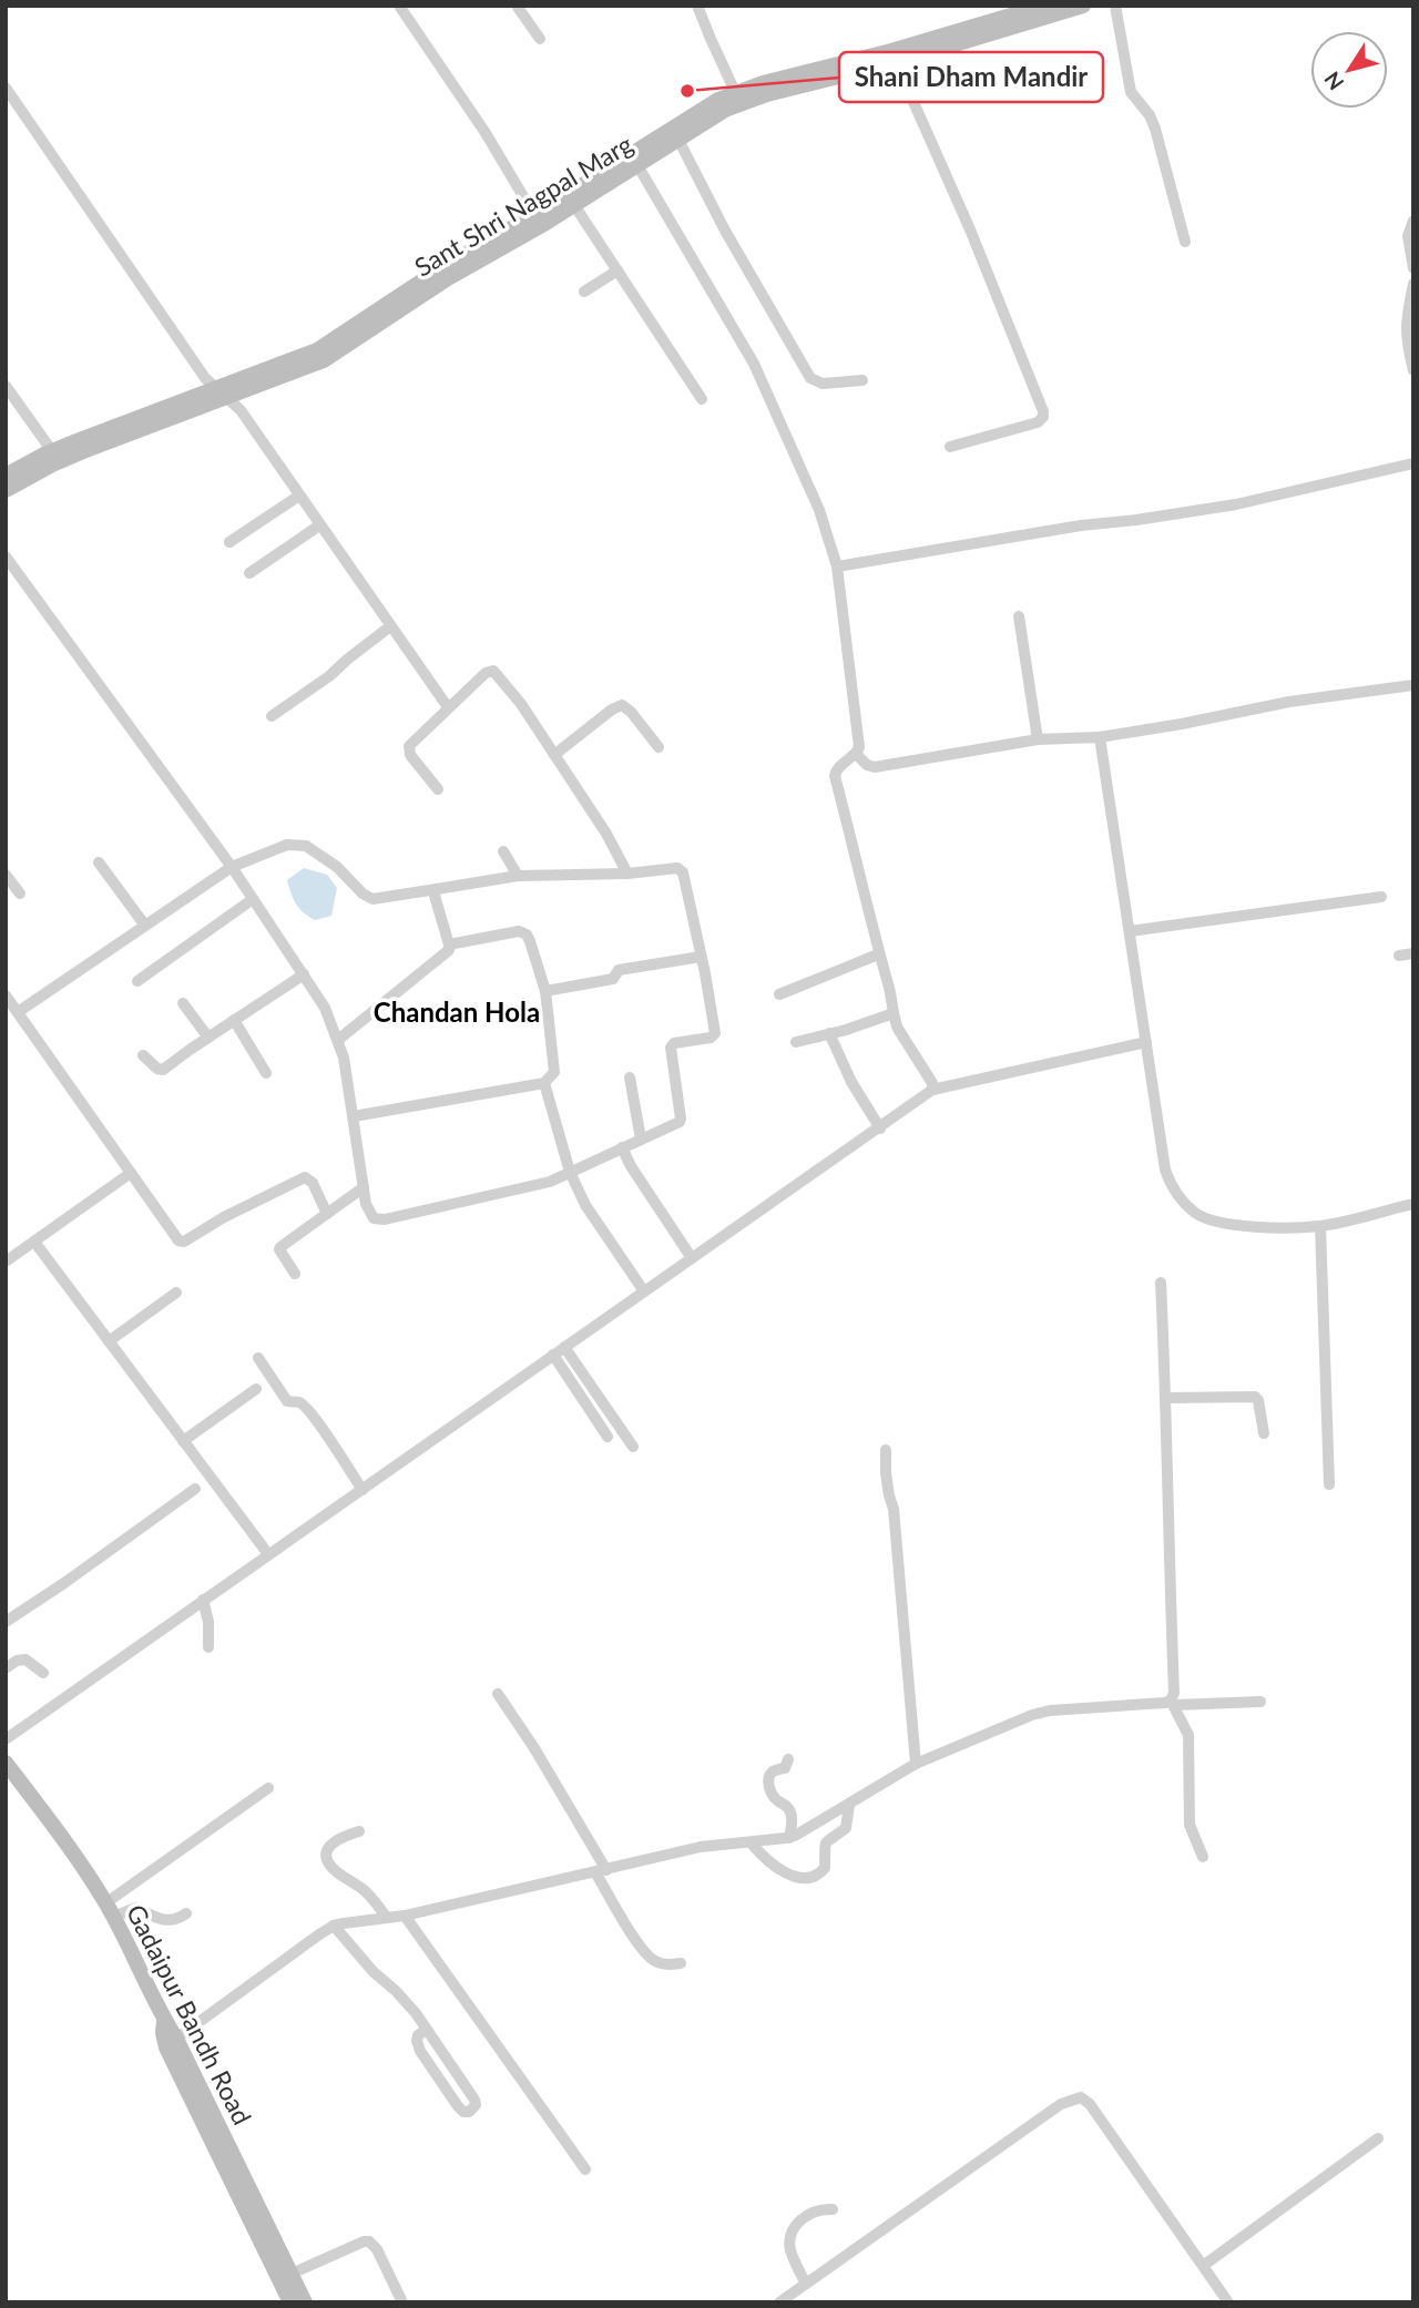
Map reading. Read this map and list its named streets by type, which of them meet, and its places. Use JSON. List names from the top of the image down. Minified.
{"streets":{"main road":["Sant Shri Nagpal Marg","Gadaipur Bandh Road"]},"districts":["Chandan Hola"],"places":["Shani Dham Mandir"],"north":"bottom left"}
